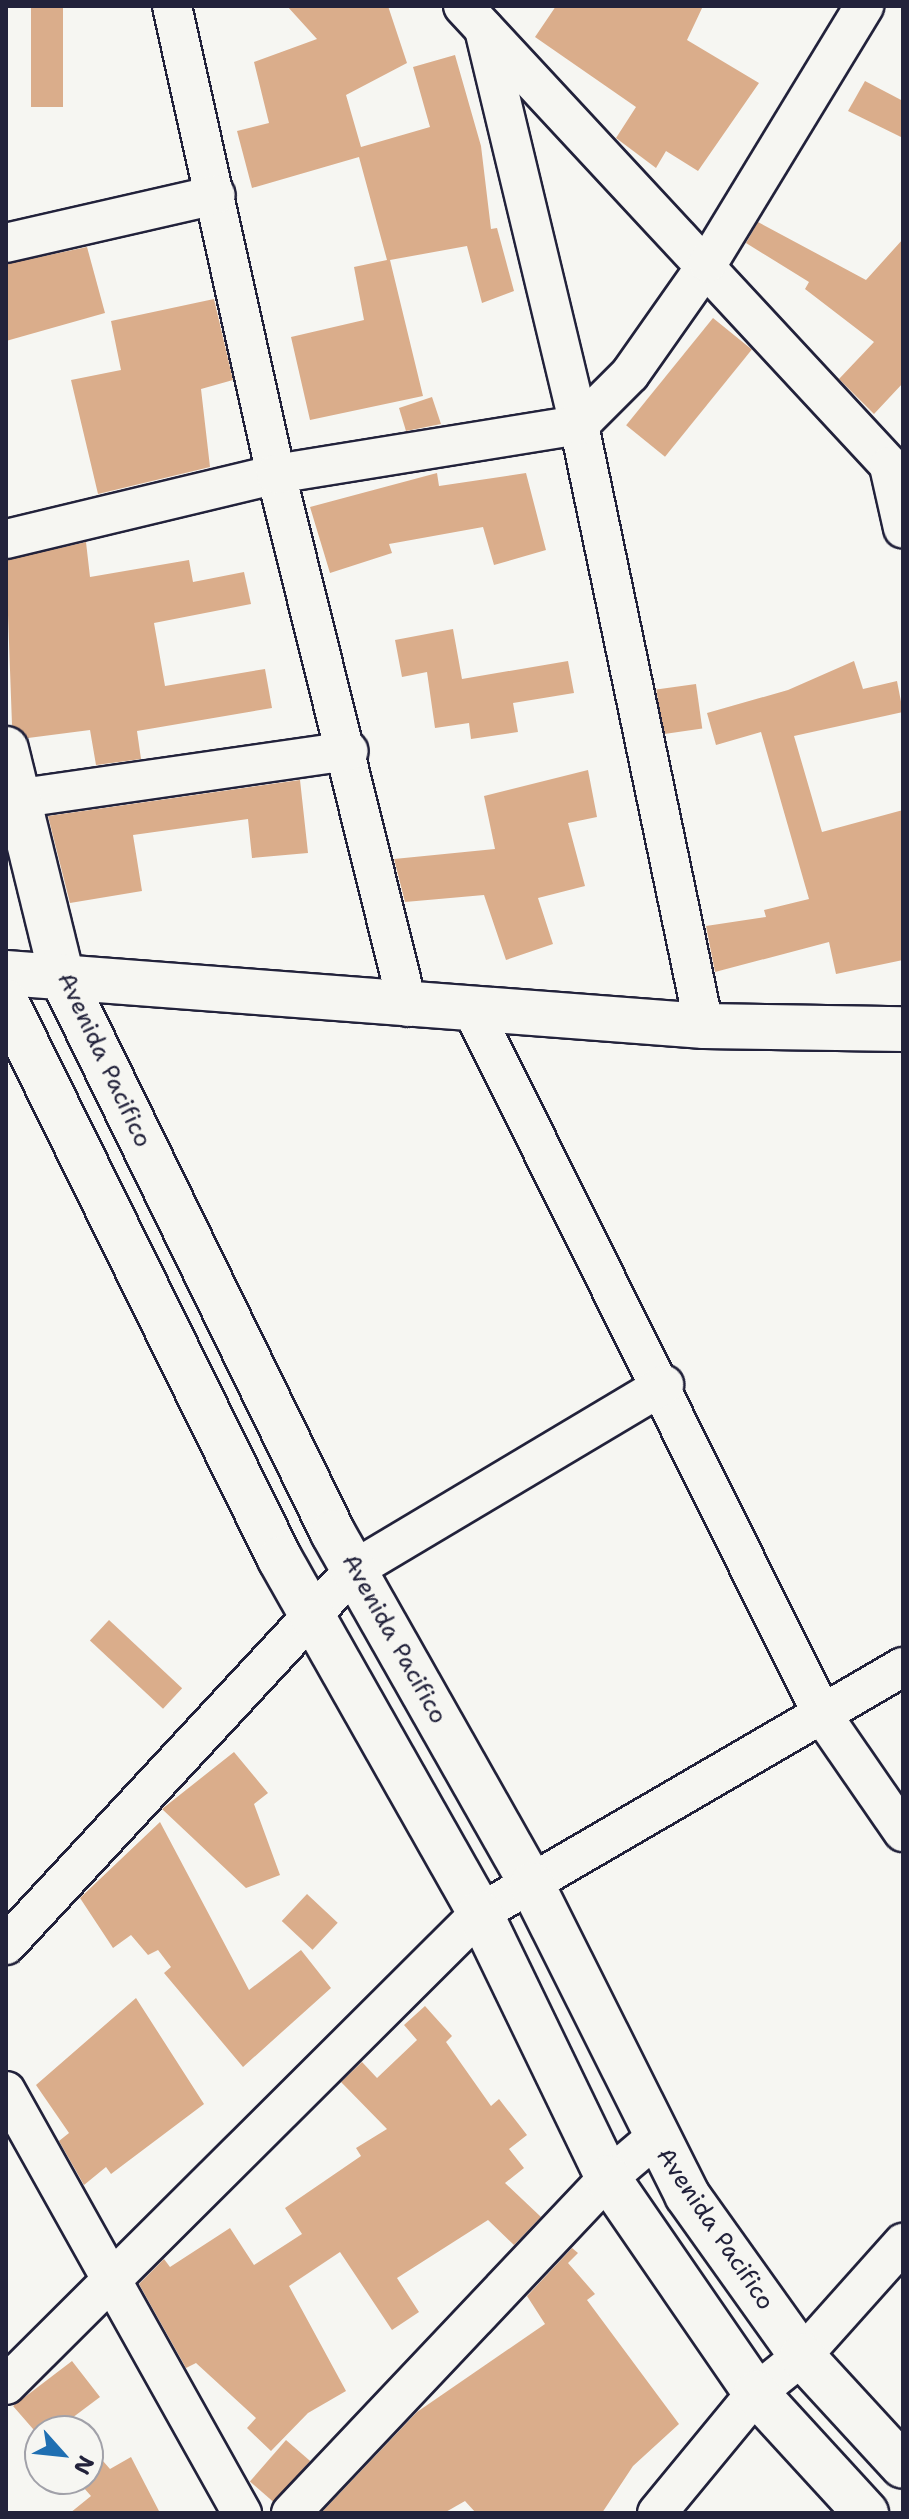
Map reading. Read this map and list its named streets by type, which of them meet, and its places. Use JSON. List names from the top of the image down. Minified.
{"streets":{"main road":["Avenida Pacifico"]},"north":"bottom right"}
